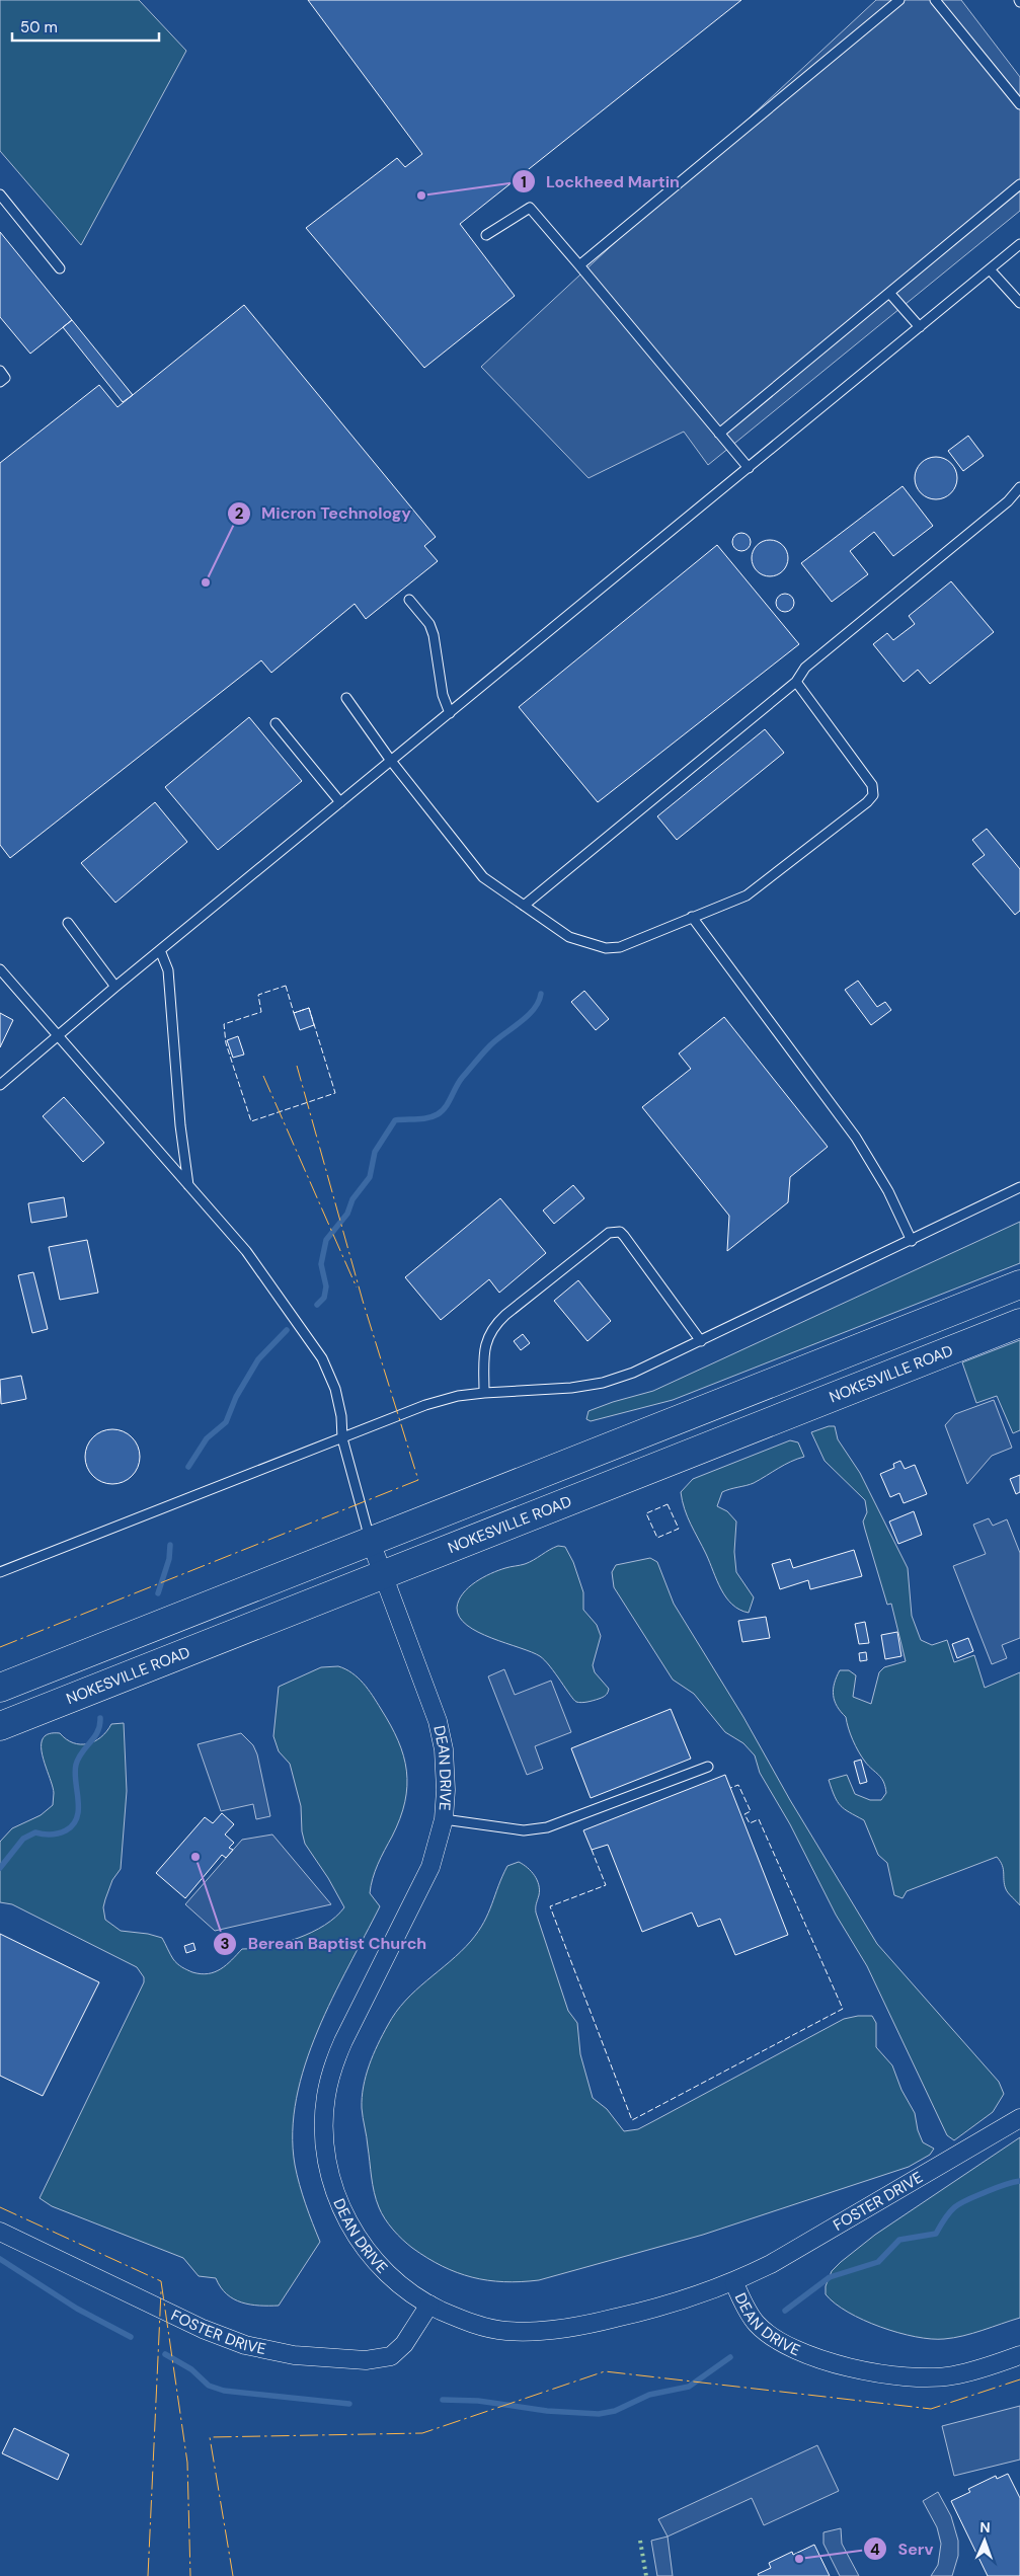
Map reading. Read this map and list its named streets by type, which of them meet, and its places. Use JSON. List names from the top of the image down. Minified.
{"streets":{"highway":["NOKESVILLE ROAD"],"street":["DEAN DRIVE","FOSTER DRIVE"]},"crossings":[["NOKESVILLE ROAD","DEAN DRIVE"],["DEAN DRIVE","FOSTER DRIVE"]],"places":["Lockheed Martin","Micron Technology","Berean Baptist Church","Serv"],"scale_bar":"50 m","north":"top"}
